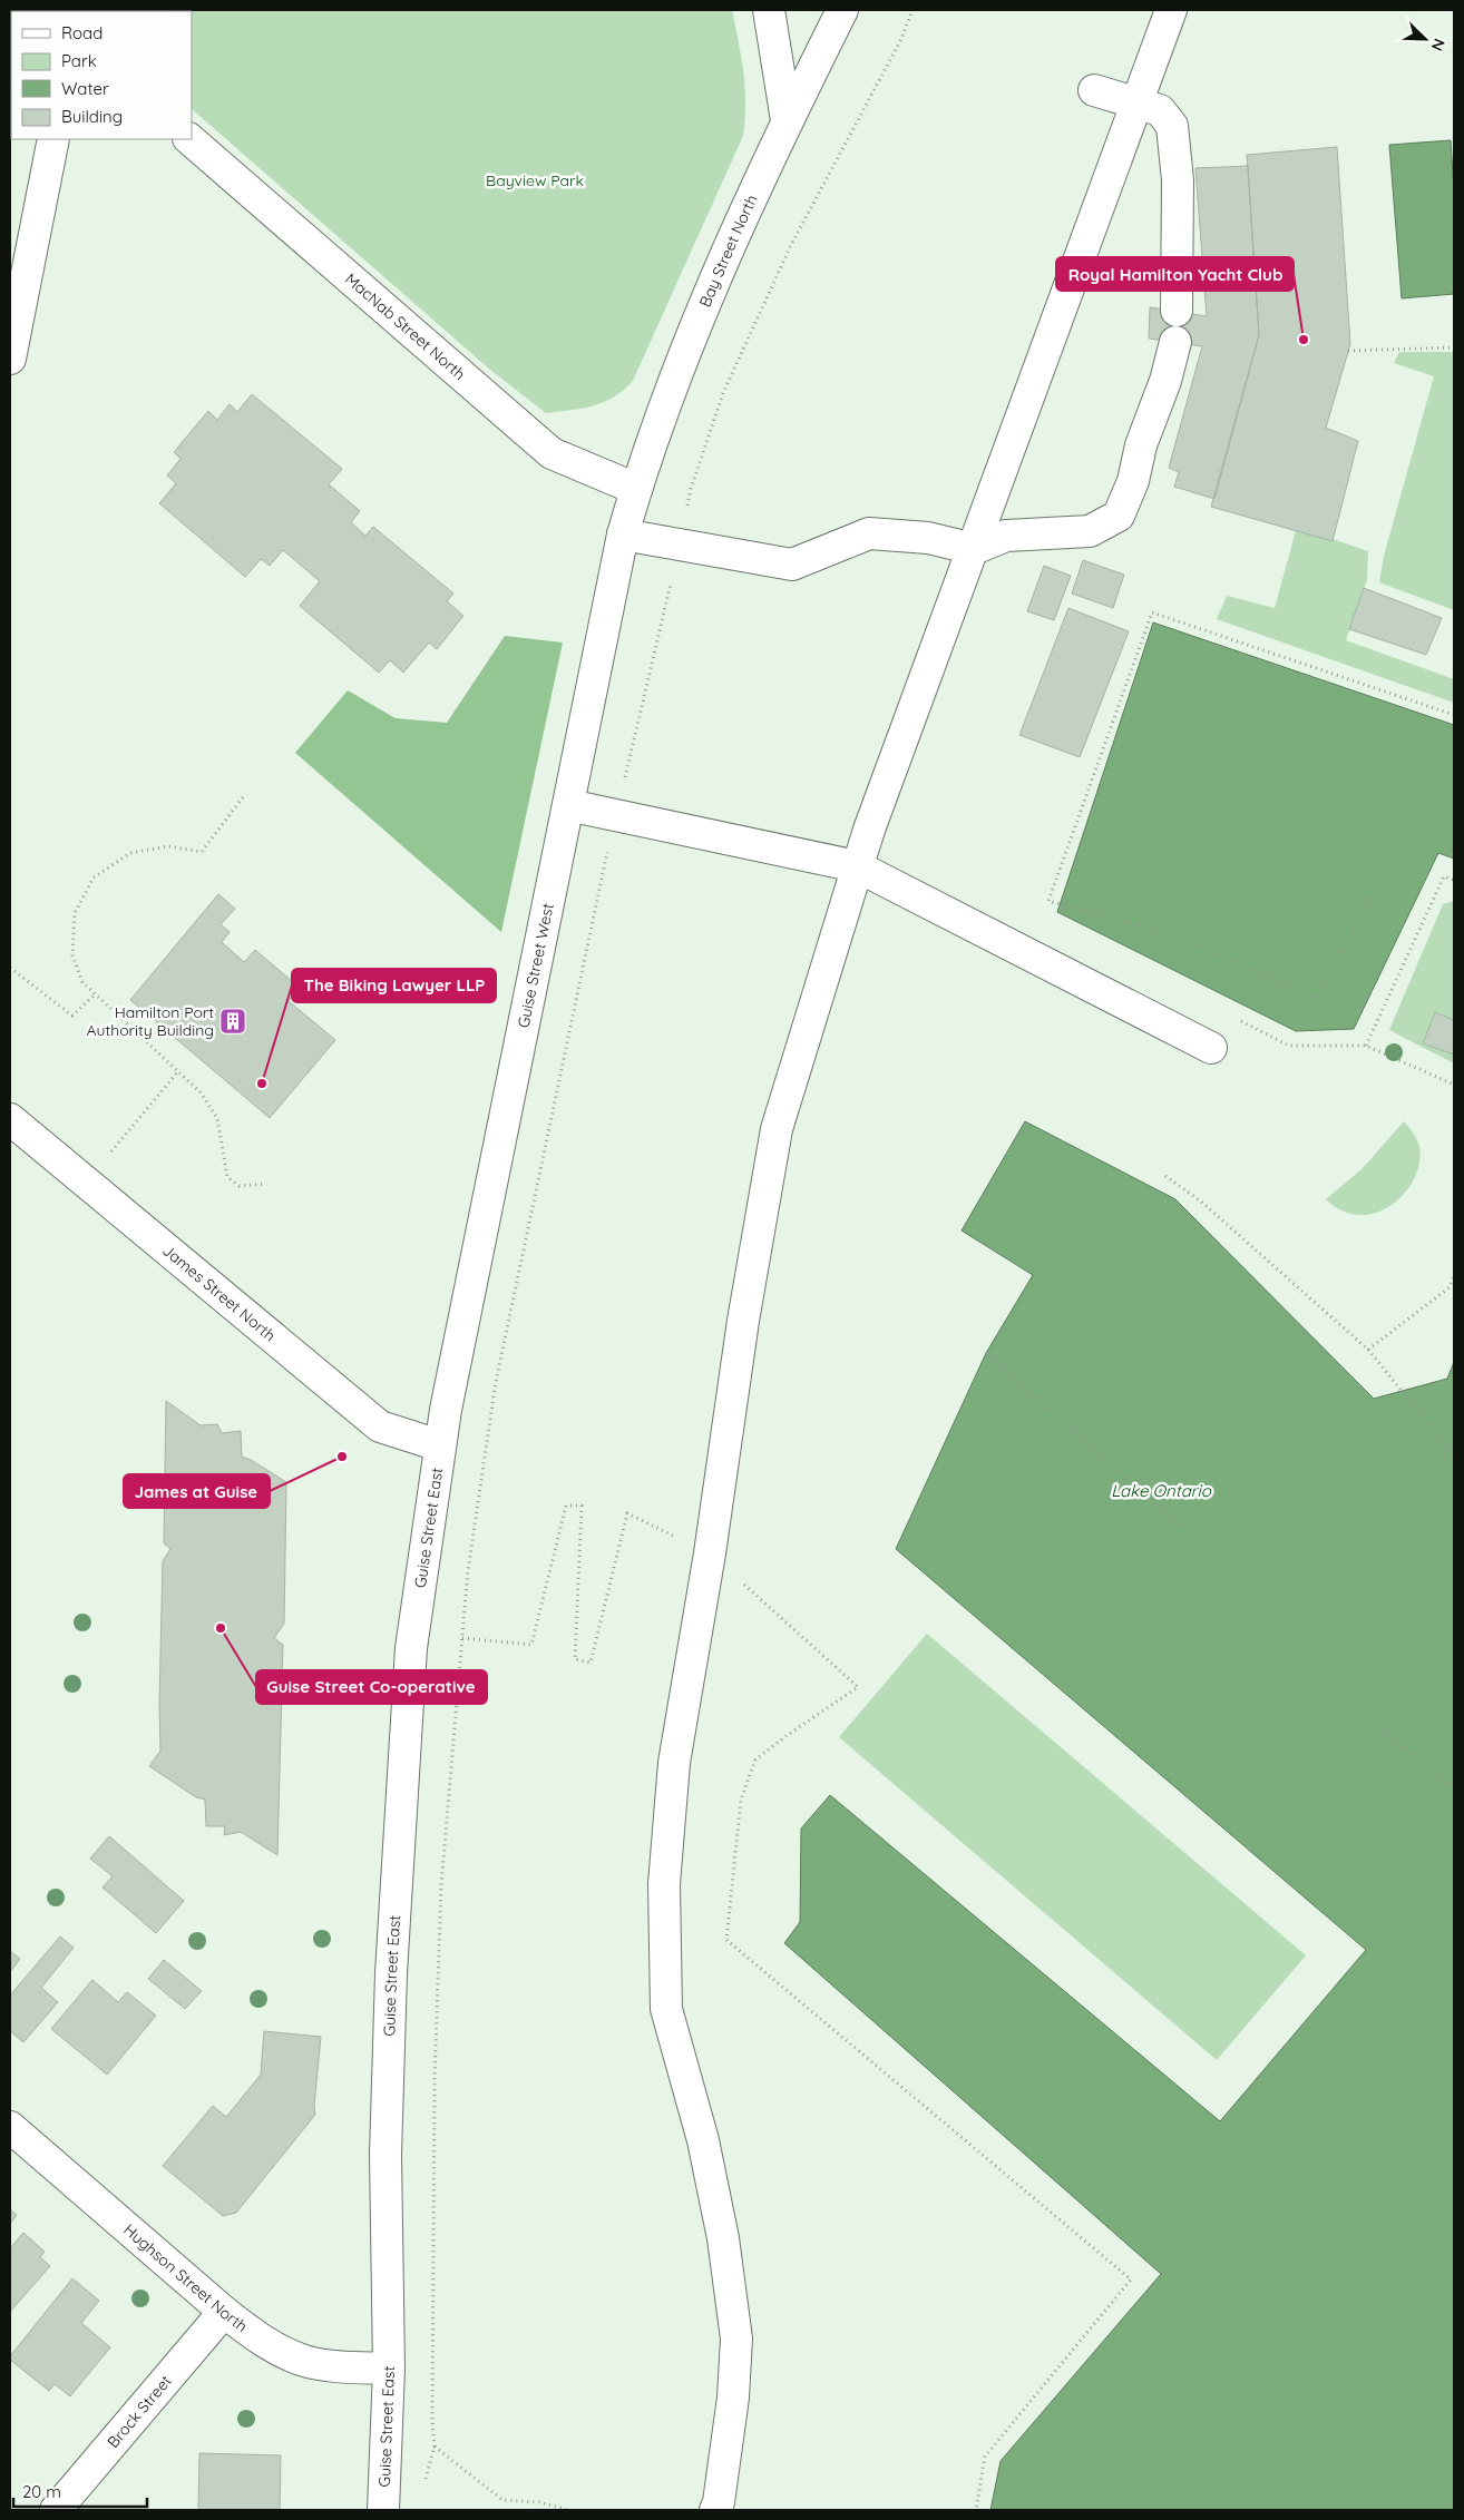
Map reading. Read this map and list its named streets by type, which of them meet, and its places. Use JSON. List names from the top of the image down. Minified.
{"streets":{"street":["Bay Street North","MacNab Street North","Guise Street West","James Street North","Guise Street East","Hughson Street North","Brock Street"]},"crossings":[["Bay Street North","MacNab Street North"],["Bay Street North","Guise Street West"],["MacNab Street North","Guise Street West"],["Guise Street West","James Street North"],["Guise Street West","Guise Street East"],["James Street North","Guise Street East"],["Guise Street East","Hughson Street North"],["Hughson Street North","Brock Street"]],"water":["Lake Ontario"],"parks":["Bayview Park"],"places":{"other":["Royal Hamilton Yacht Club","The Biking Lawyer LLP","James at Guise","Guise Street Co-operative"],"building":["Hamilton Port Authority Building"]},"legend":["Road","Park","Water","Building"],"scale_bar":"20 m","north":"bottom right"}
